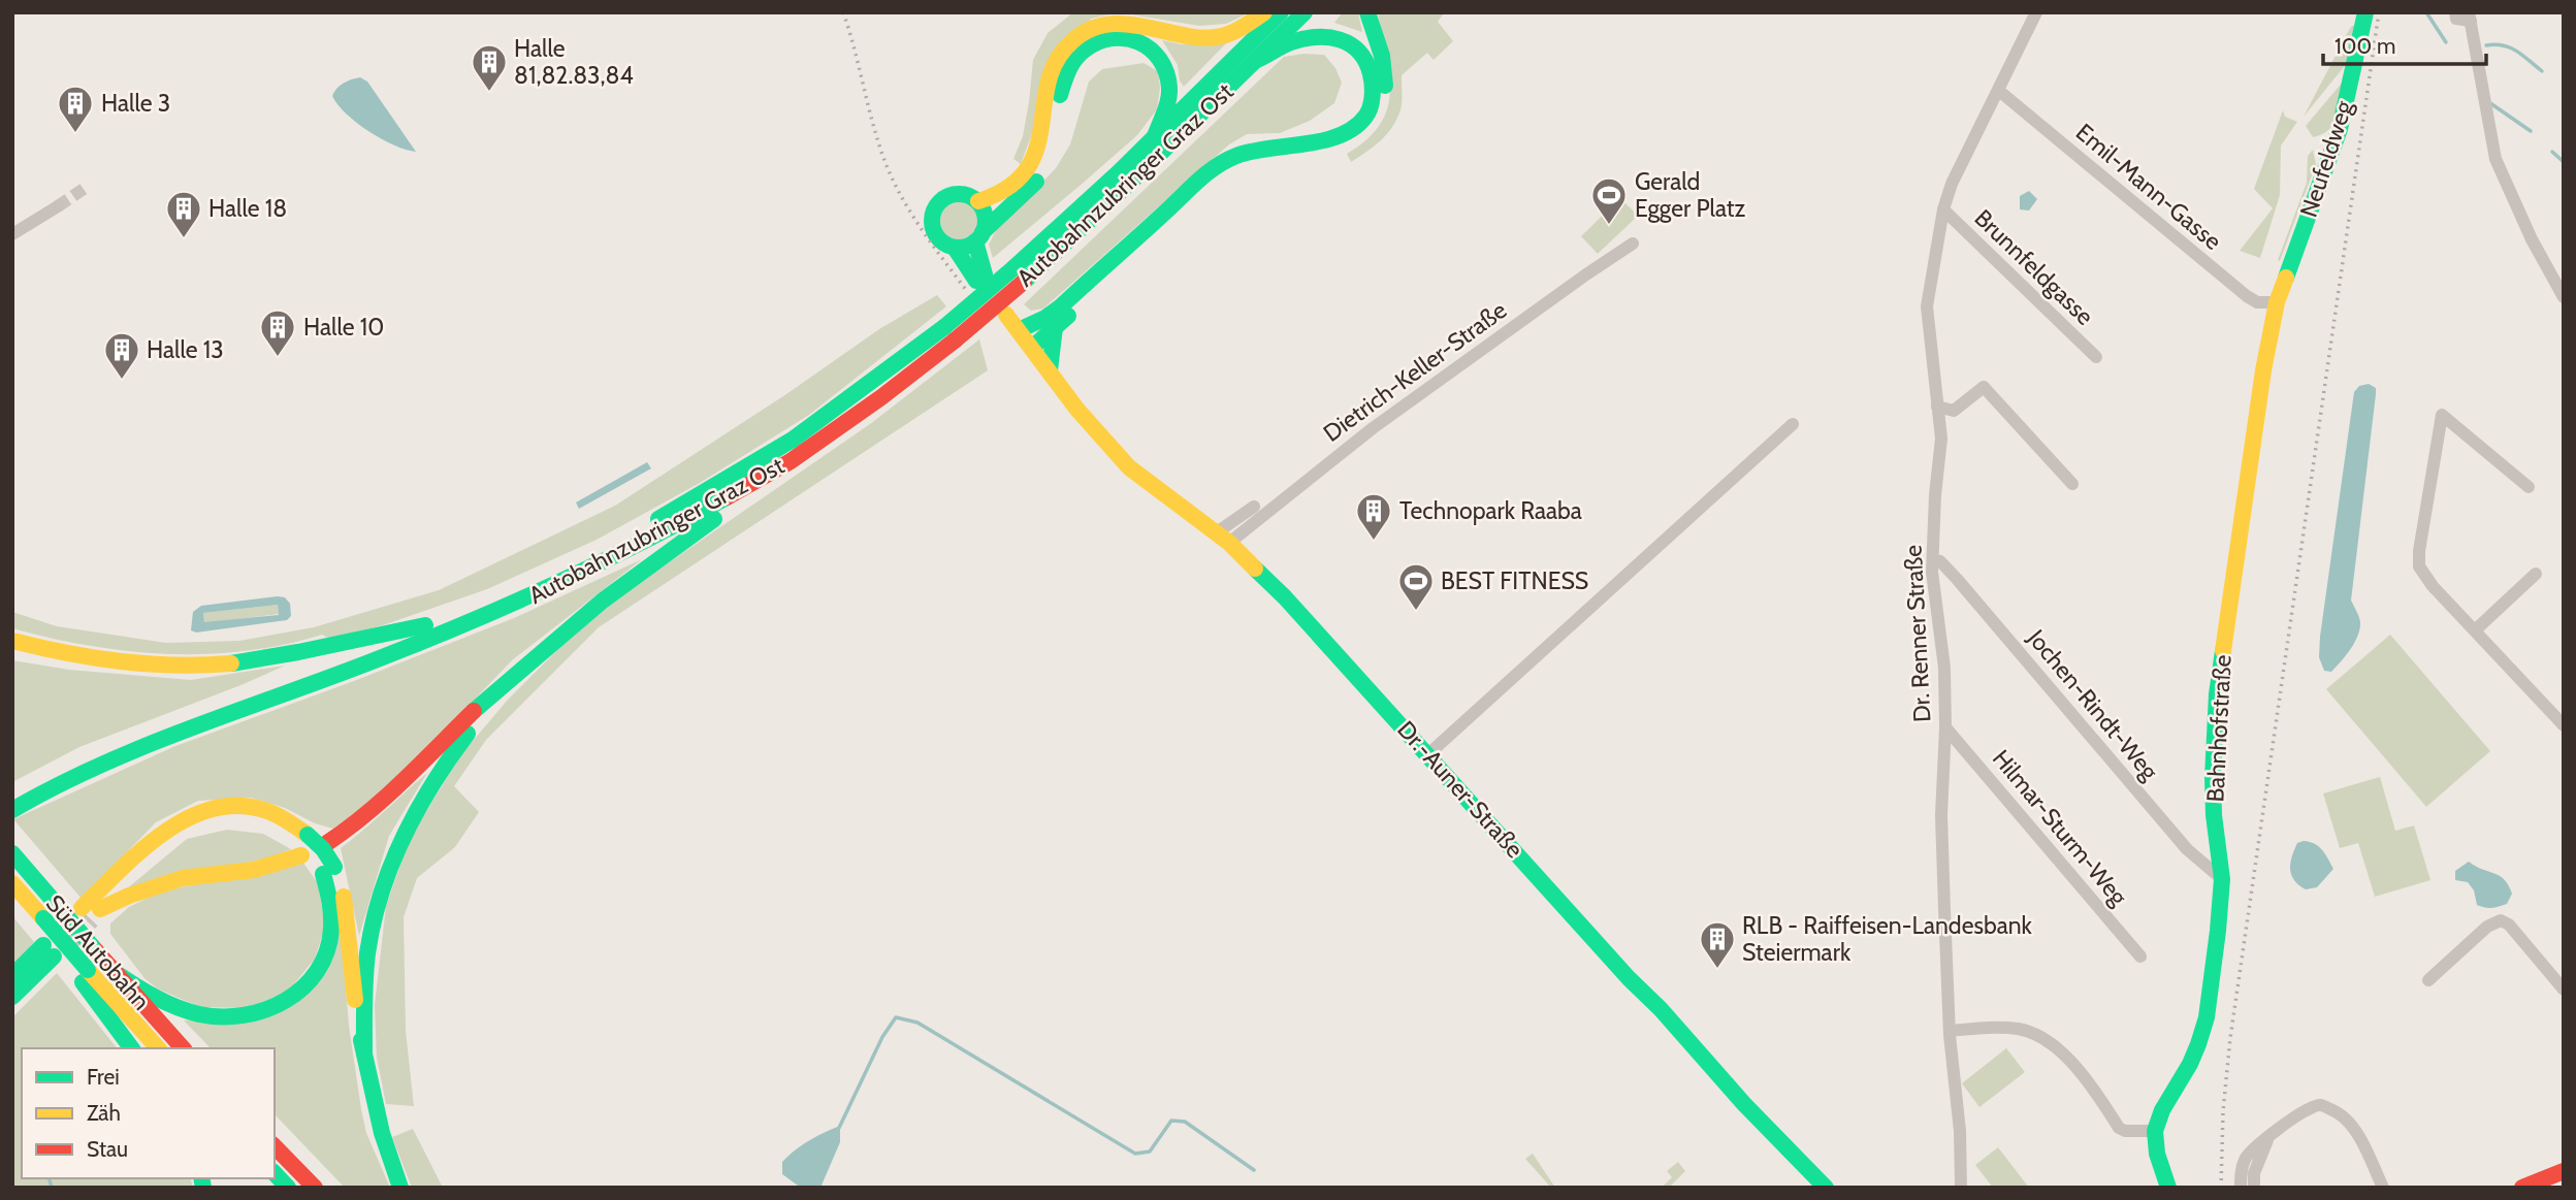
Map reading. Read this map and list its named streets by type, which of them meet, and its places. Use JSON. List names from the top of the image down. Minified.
{"streets":{"main road":["Neufeldweg","Autobahnzubringer Graz Ost","Bahnhofstraße","Dr.-Auner-Straße","Süd Autobahn"],"street":["Emil-Mann-Gasse","Brunnfeldgasse","Dietrich-Keller-Straße","Dr. Renner Straße","Jochen-Rindt-Weg","Hilmar-Sturm-Weg"]},"crossings":[["Neufeldweg","Emil-Mann-Gasse"],["Neufeldweg","Bahnhofstraße"],["Emil-Mann-Gasse","Dr. Renner Straße"],["Emil-Mann-Gasse","Bahnhofstraße"],["Brunnfeldgasse","Dr. Renner Straße"],["Dietrich-Keller-Straße","Dr.-Auner-Straße"],["Dr. Renner Straße","Jochen-Rindt-Weg"],["Dr. Renner Straße","Hilmar-Sturm-Weg"],["Jochen-Rindt-Weg","Bahnhofstraße"]],"places":{"building":["Halle 81,82.83,84","Halle 3","Halle 18","Halle 10","Halle 13","Technopark Raaba","RLB - Raiffeisen-Landesbank Steiermark"],"sports":["Gerald Egger Platz","BEST FITNESS"]},"legend":["Frei","Zäh","Stau"],"scale_bar":"100 m"}
